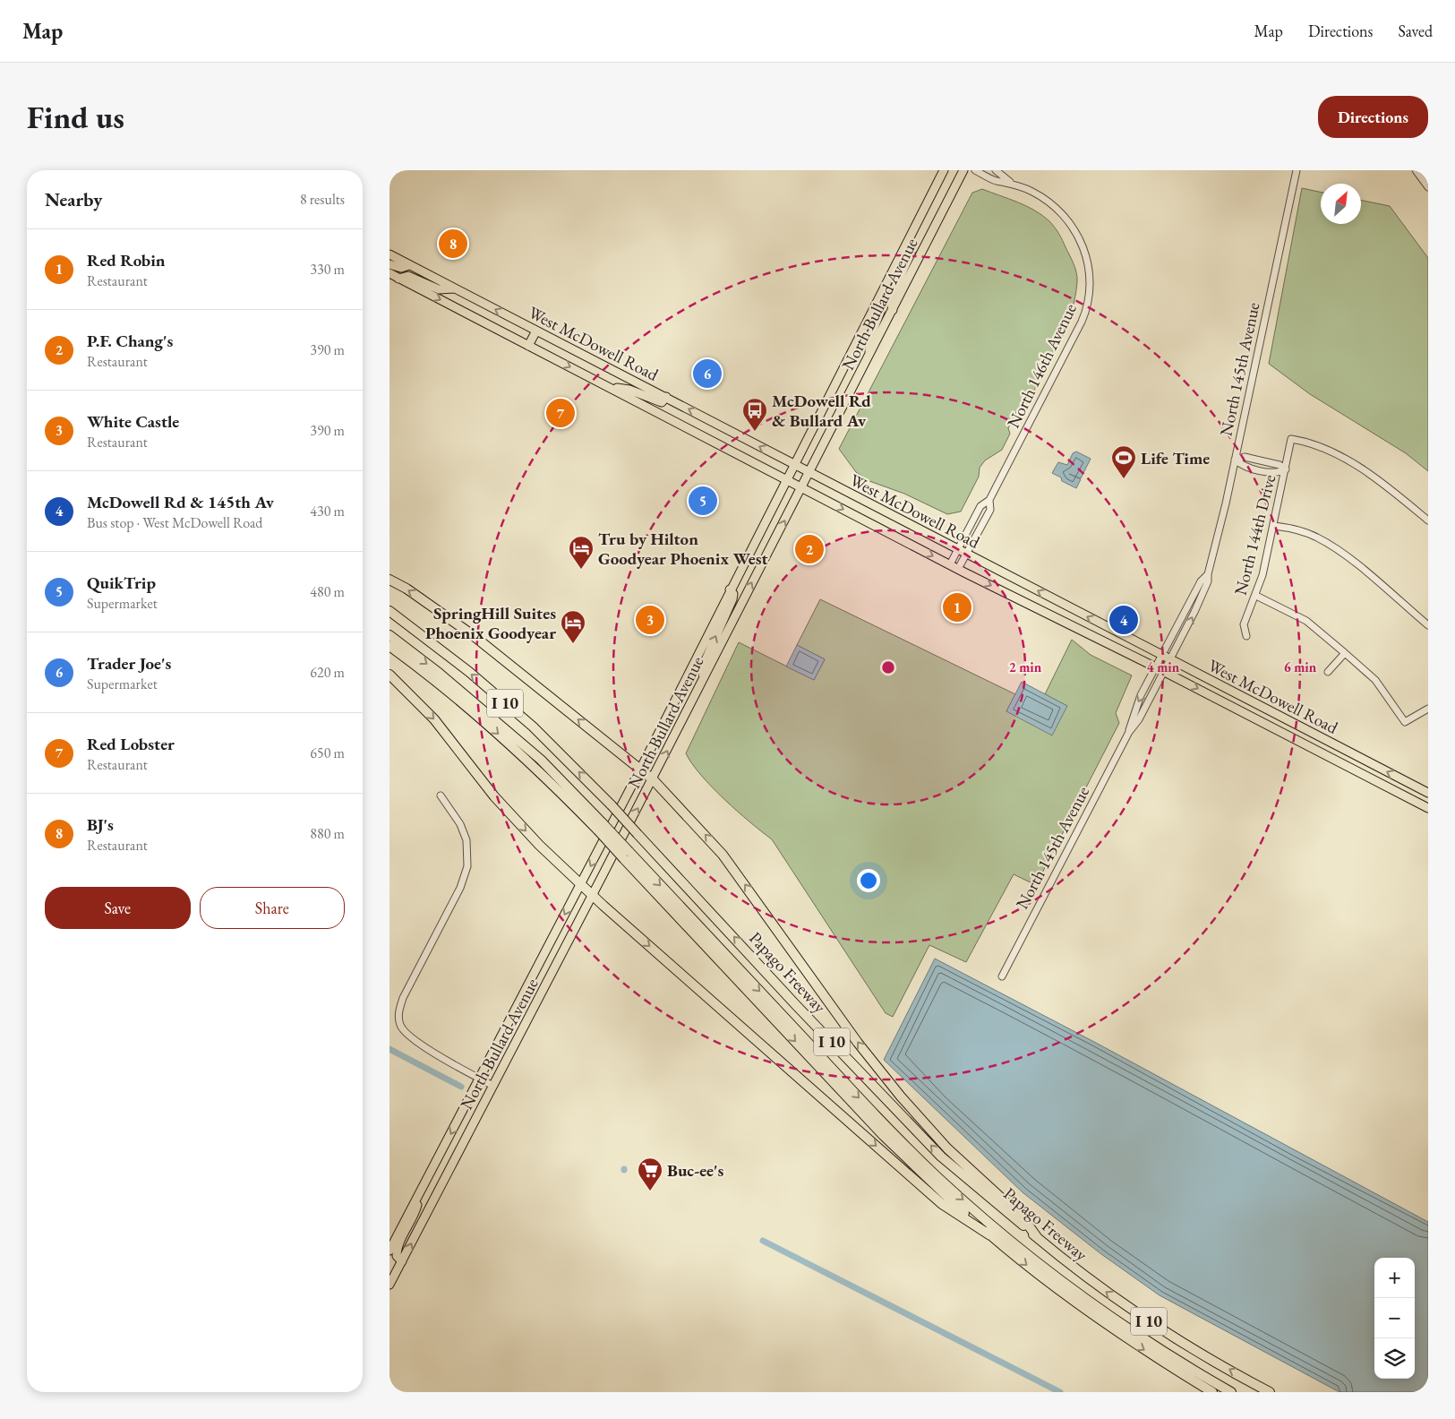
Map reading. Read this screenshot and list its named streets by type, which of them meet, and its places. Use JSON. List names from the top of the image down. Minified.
{"streets":{"highway":["I 10","Papago Freeway"],"main road":["North Bullard Avenue","West McDowell Road"],"street":["North 146th Avenue","North 145th Avenue","North 144th Drive"]},"crossings":[["North Bullard Avenue","West McDowell Road"],["West McDowell Road","North 146th Avenue"],["West McDowell Road","North 145th Avenue"]],"places":{"bus stop":["McDowell Rd & Bullard Av"],"sports":["Life Time"],"hotel":["Tru by Hilton Goodyear Phoenix West","SpringHill Suites Phoenix Goodyear"],"supermarket":["Buc-ee's"]},"north":"top right","page":{"header":"Map","nav":["Map","Directions","Saved"],"buttons":["Directions",["Save","Share"]],"title":"Find us","heading":["Nearby","8 results"],"pins":["8","6","7","5","2","1","3","4"],"list":[{"mark":"1","name":"Red Robin","note":"Restaurant","value":"330 m"},{"mark":"2","name":"P.F. Chang's","note":"Restaurant","value":"390 m"},{"mark":"3","name":"White Castle","note":"Restaurant","value":"390 m"},{"mark":"4","name":"McDowell Rd & 145th Av","note":"Bus stop · West McDowell Road","value":"430 m"},{"mark":"5","name":"QuikTrip","note":"Supermarket","value":"480 m"},{"mark":"6","name":"Trader Joe's","note":"Supermarket","value":"620 m"},{"mark":"7","name":"Red Lobster","note":"Restaurant","value":"650 m"},{"mark":"8","name":"BJ's","note":"Restaurant","value":"880 m"}],"map_buttons":["+","−"]},"rings":["2 min","4 min","6 min"]}
